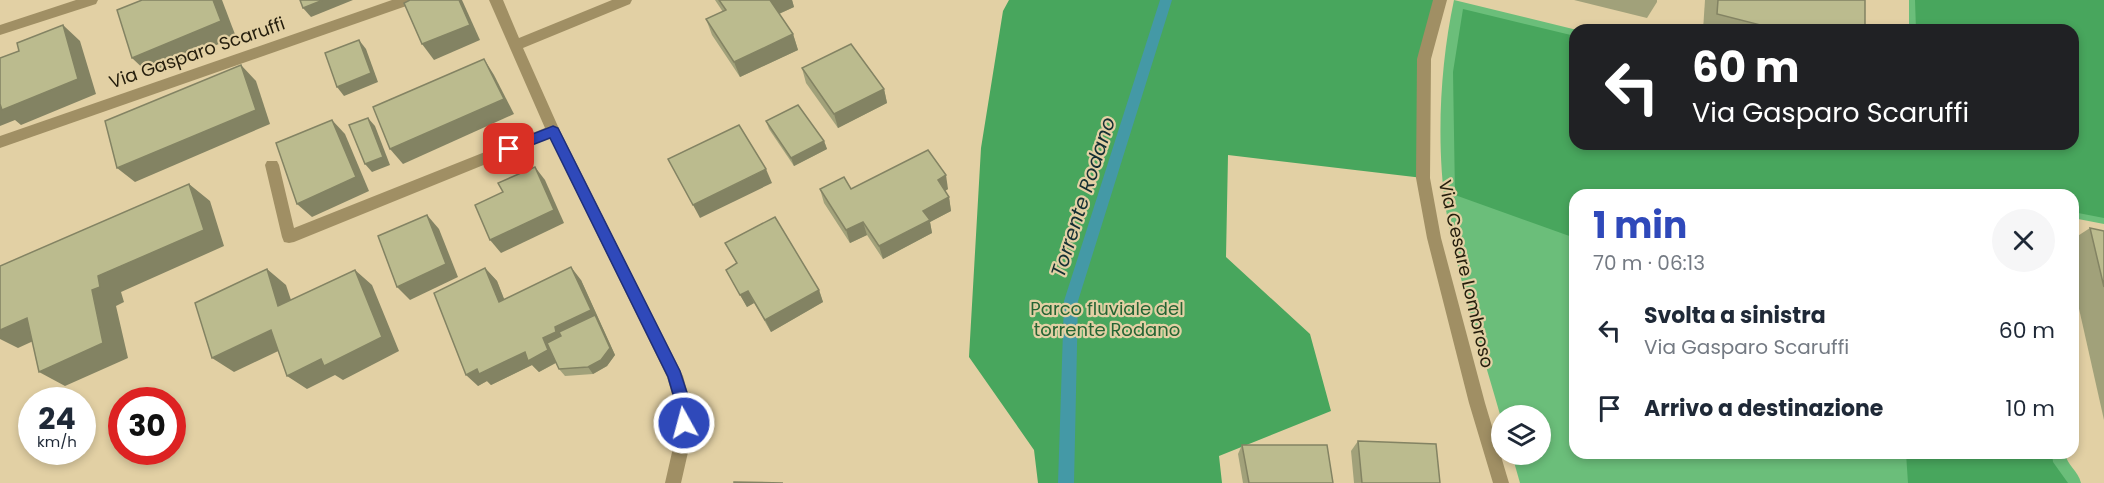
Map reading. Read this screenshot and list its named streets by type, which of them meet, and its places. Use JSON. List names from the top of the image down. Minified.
{"streets":{"street":["Via Gasparo Scaruffi","Via Cesare Lombroso"]},"water":["Torrente Rodano"],"parks":["Parco fluviale del torrente Rodano"],"page":{"turn":["60 m","Via Gasparo Scaruffi"],"heading":["1 min","70 m · 06:13"],"list":[{"name":"Svolta a sinistra","note":"Via Gasparo Scaruffi","value":"60 m"},{"name":"Arrivo a destinazione","value":"10 m"}],"speed":"24 km/h","limit":"30"}}
